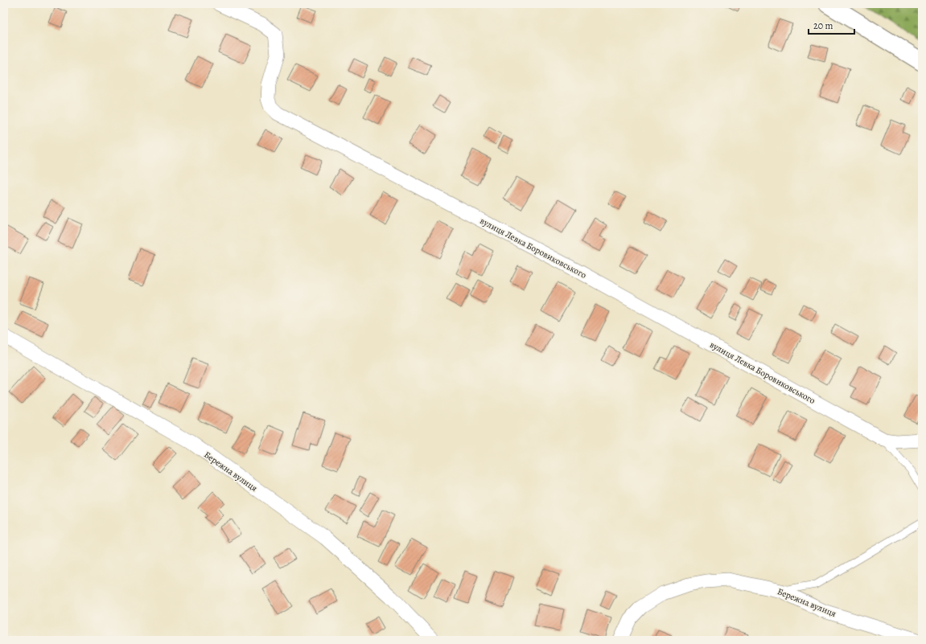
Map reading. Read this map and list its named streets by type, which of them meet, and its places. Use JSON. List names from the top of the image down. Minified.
{"streets":{"street":["вулиця Левка Боровиковського","Бережна вулиця"]},"scale_bar":"20 m"}
